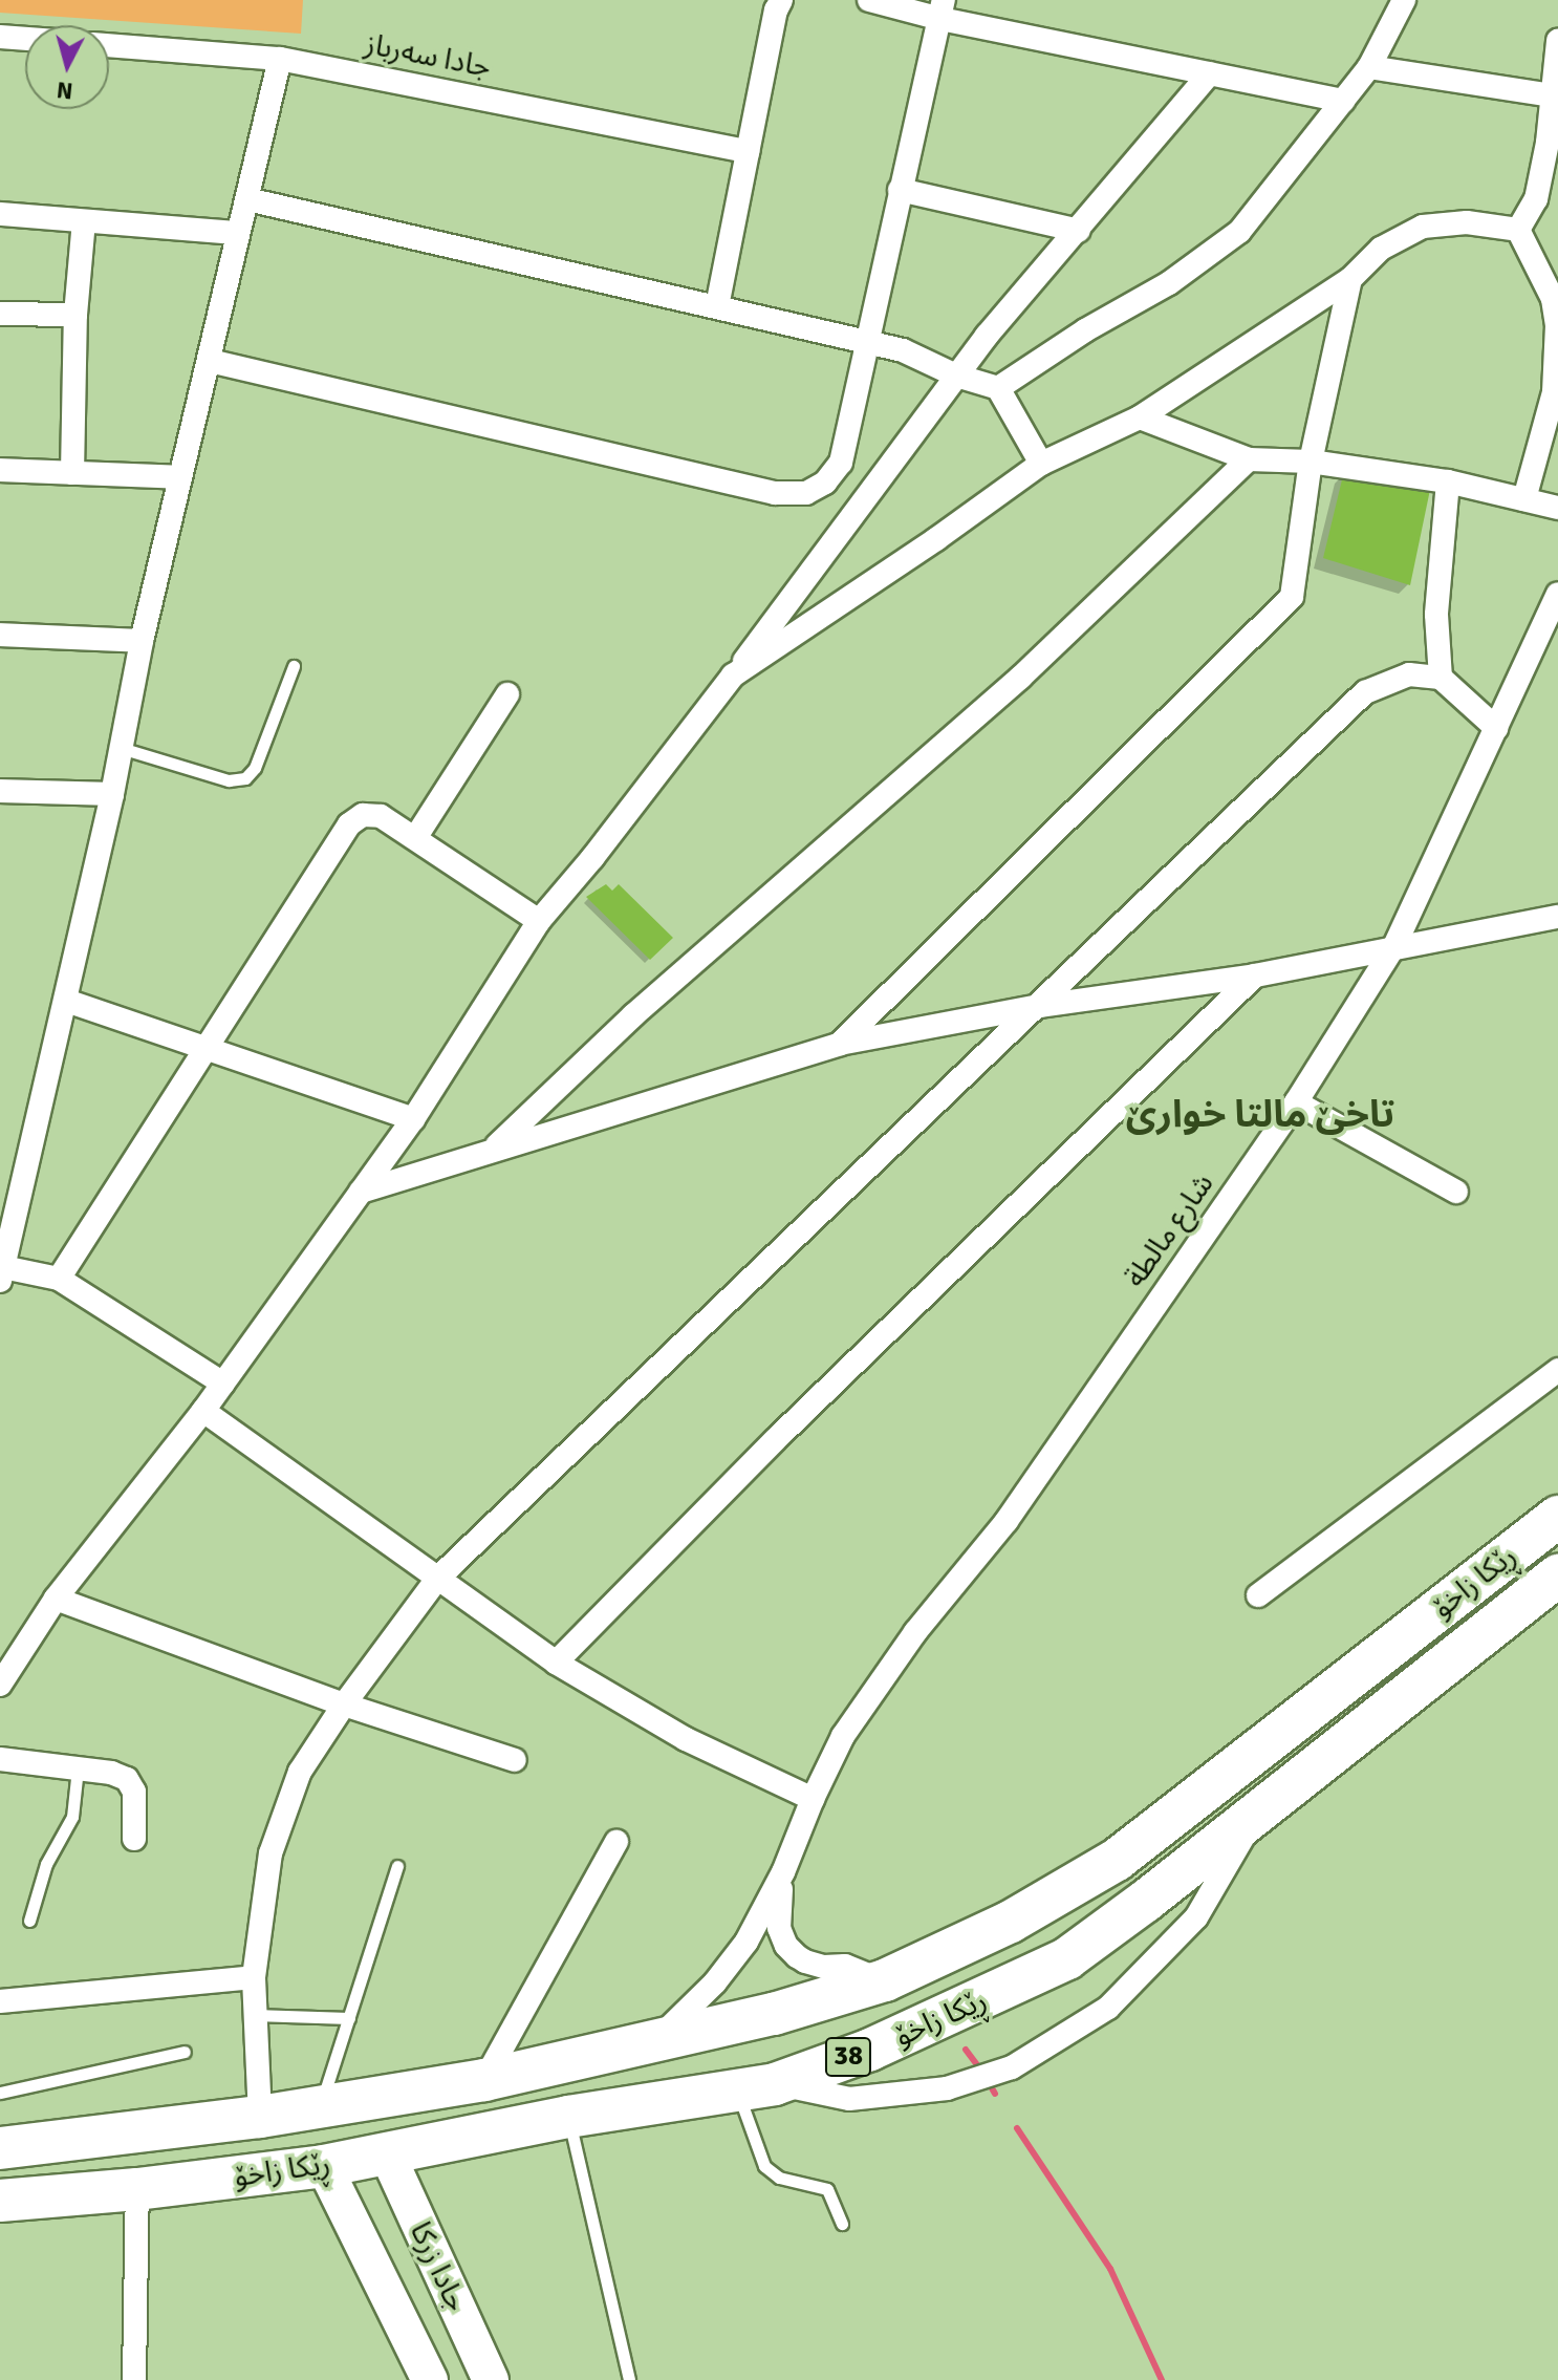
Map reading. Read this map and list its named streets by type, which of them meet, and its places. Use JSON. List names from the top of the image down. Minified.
{"streets":{"highway":["ڕێکا زاخۆ","38"],"main road":["جادا زرکا"],"street":["جادا سەرباز","شارع مالطة"]},"crossings":[["شارع مالطة","ڕێکا زاخۆ"],["ڕێکا زاخۆ","جادا زرکا"]],"districts":["تاخێ مالتا خوارێ"],"north":"bottom"}
